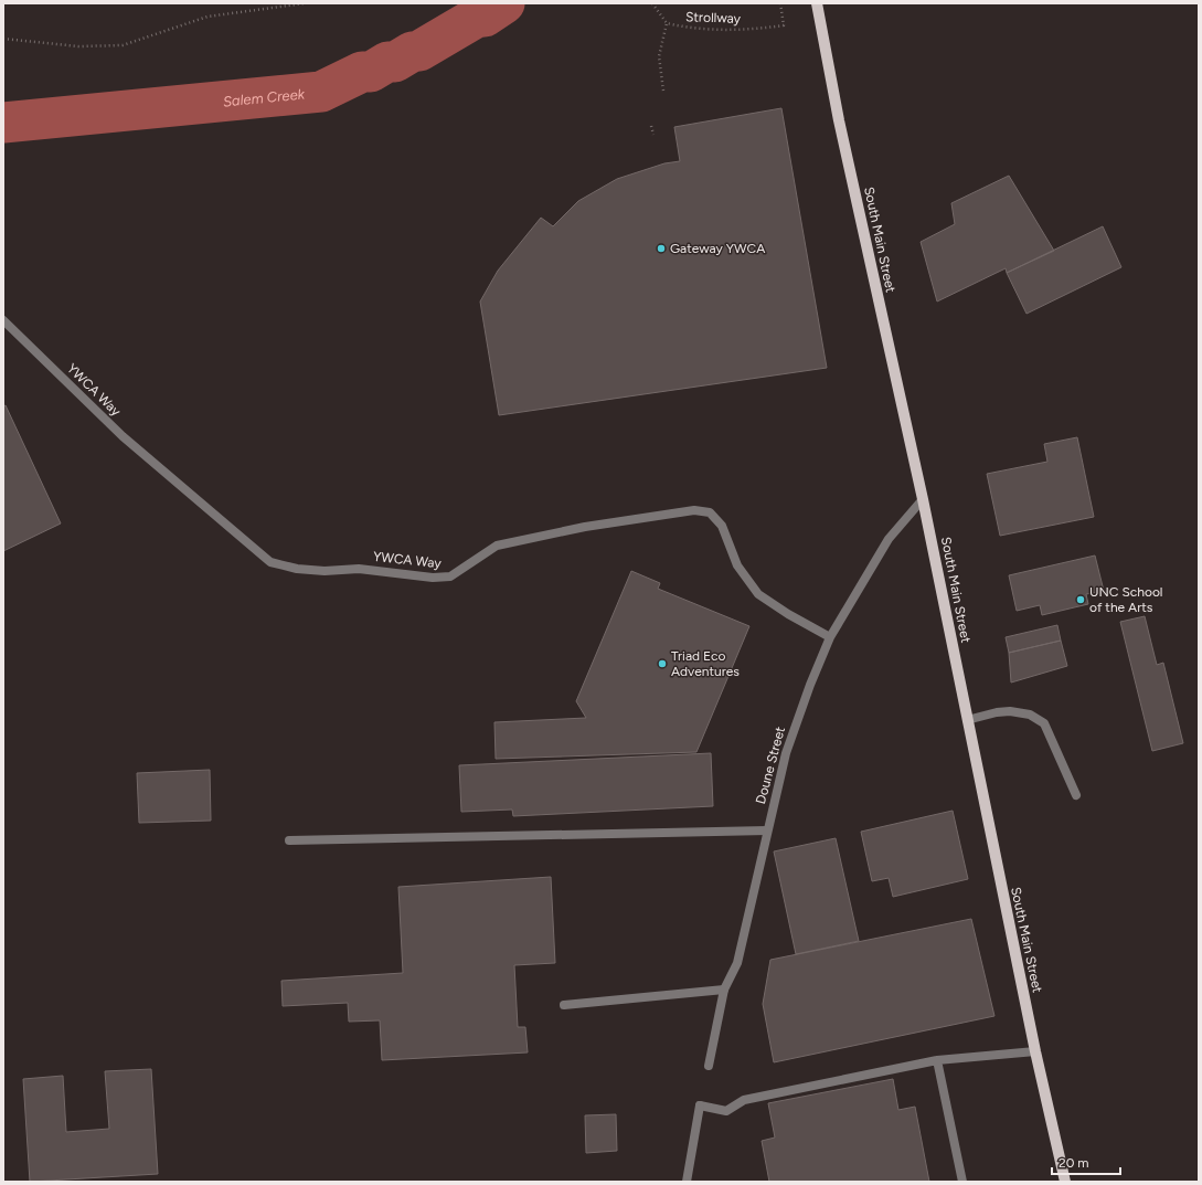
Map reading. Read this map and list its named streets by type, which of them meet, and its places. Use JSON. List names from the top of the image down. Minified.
{"streets":{"main road":["South Main Street"],"street":["YWCA Way","Doune Street"],"path":["Strollway"]},"crossings":[["South Main Street","Doune Street"],["YWCA Way","Doune Street"]],"water":["Salem Creek"],"places":["Gateway YWCA","UNC School of the Arts","Triad Eco Adventures"],"scale_bar":"20 m"}
